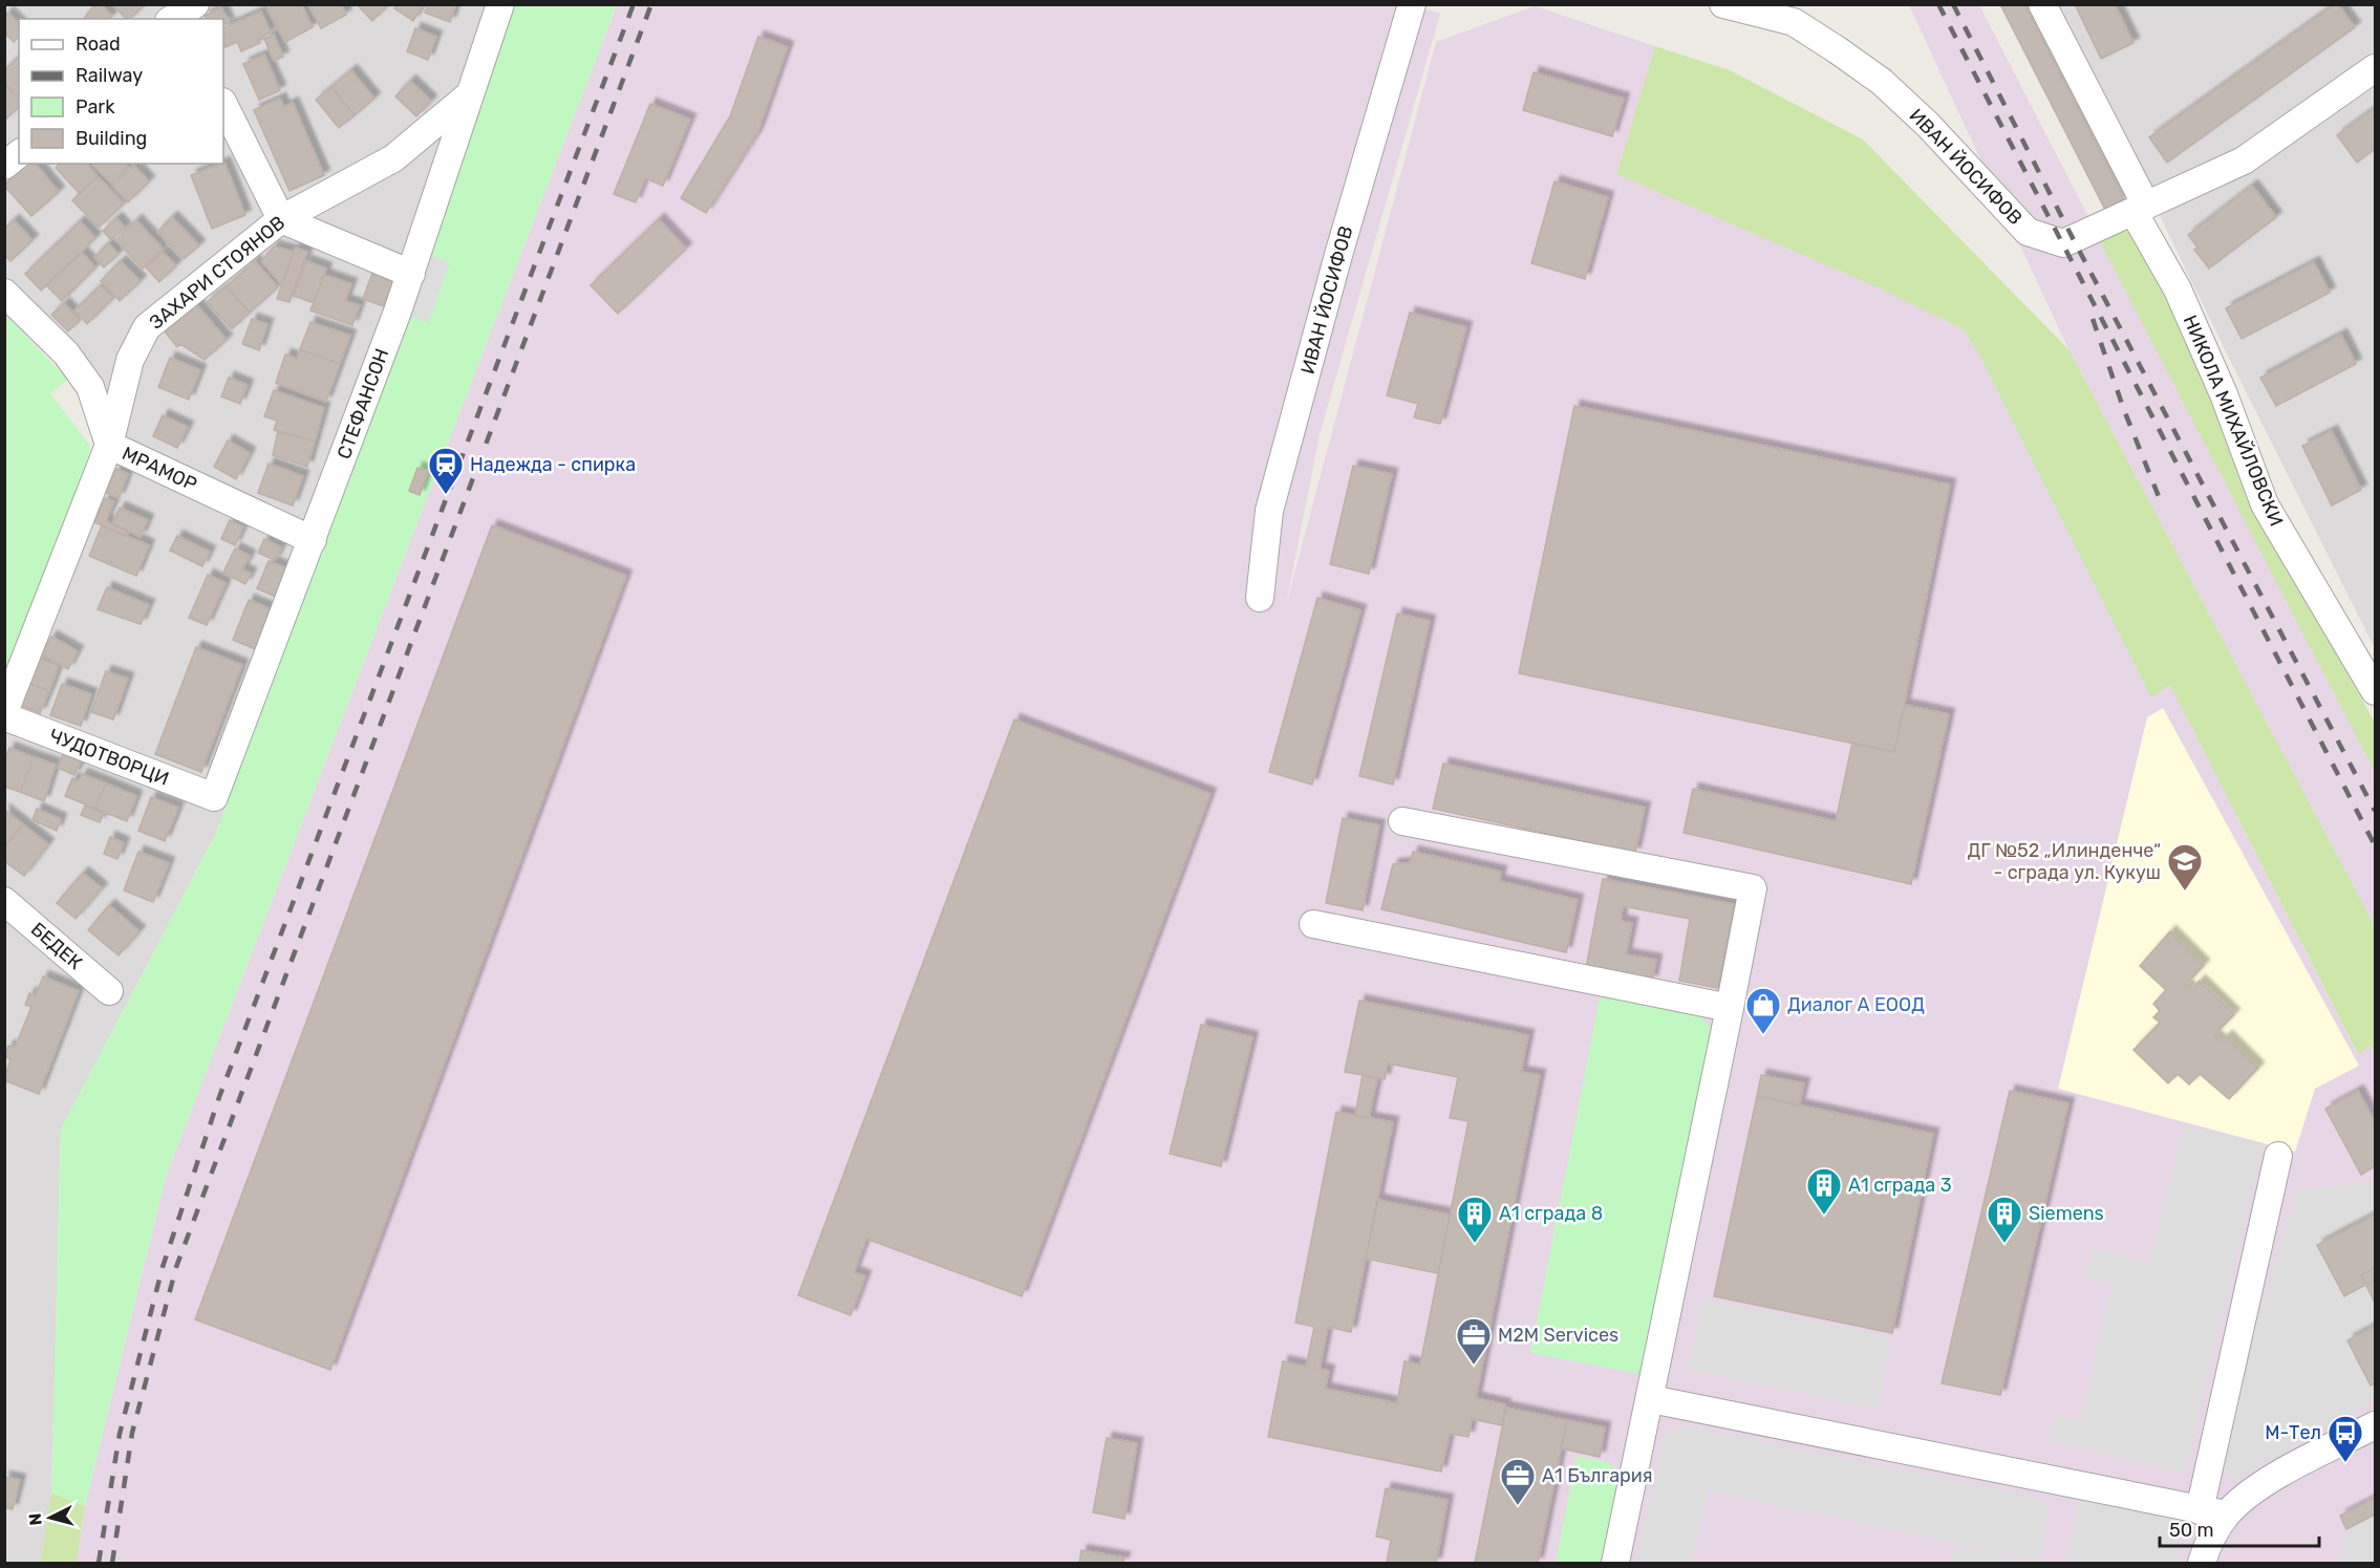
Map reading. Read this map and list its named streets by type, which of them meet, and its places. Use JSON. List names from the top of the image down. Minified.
{"streets":{"street":["ИВАН ЙОСИФОВ","ЗАХАРИ СТОЯНОВ","СТЕФАНСОН","НИКОЛА МИХАЙЛОВСКИ","МРАМОР","ЧУДОТВОРЦИ","БЕДЕК"]},"crossings":[["ИВАН ЙОСИФОВ","НИКОЛА МИХАЙЛОВСКИ"],["ЗАХАРИ СТОЯНОВ","СТЕФАНСОН"],["ЗАХАРИ СТОЯНОВ","МРАМОР"],["ЗАХАРИ СТОЯНОВ","ЧУДОТВОРЦИ"],["СТЕФАНСОН","МРАМОР"],["СТЕФАНСОН","ЧУДОТВОРЦИ"]],"places":{"station":["Надежда - спирка"],"school or university":["ДГ №52 „Илинденче“ - сграда ул. Кукуш"],"shop":["Диалог А ЕООД"],"building":["А1 сграда 3","А1 сграда 8","Siemens"],"office":["M2M Services","А1 България"],"bus stop":["М-Тел"]},"legend":["Road","Railway","Park","Building"],"scale_bar":"50 m","north":"left"}
